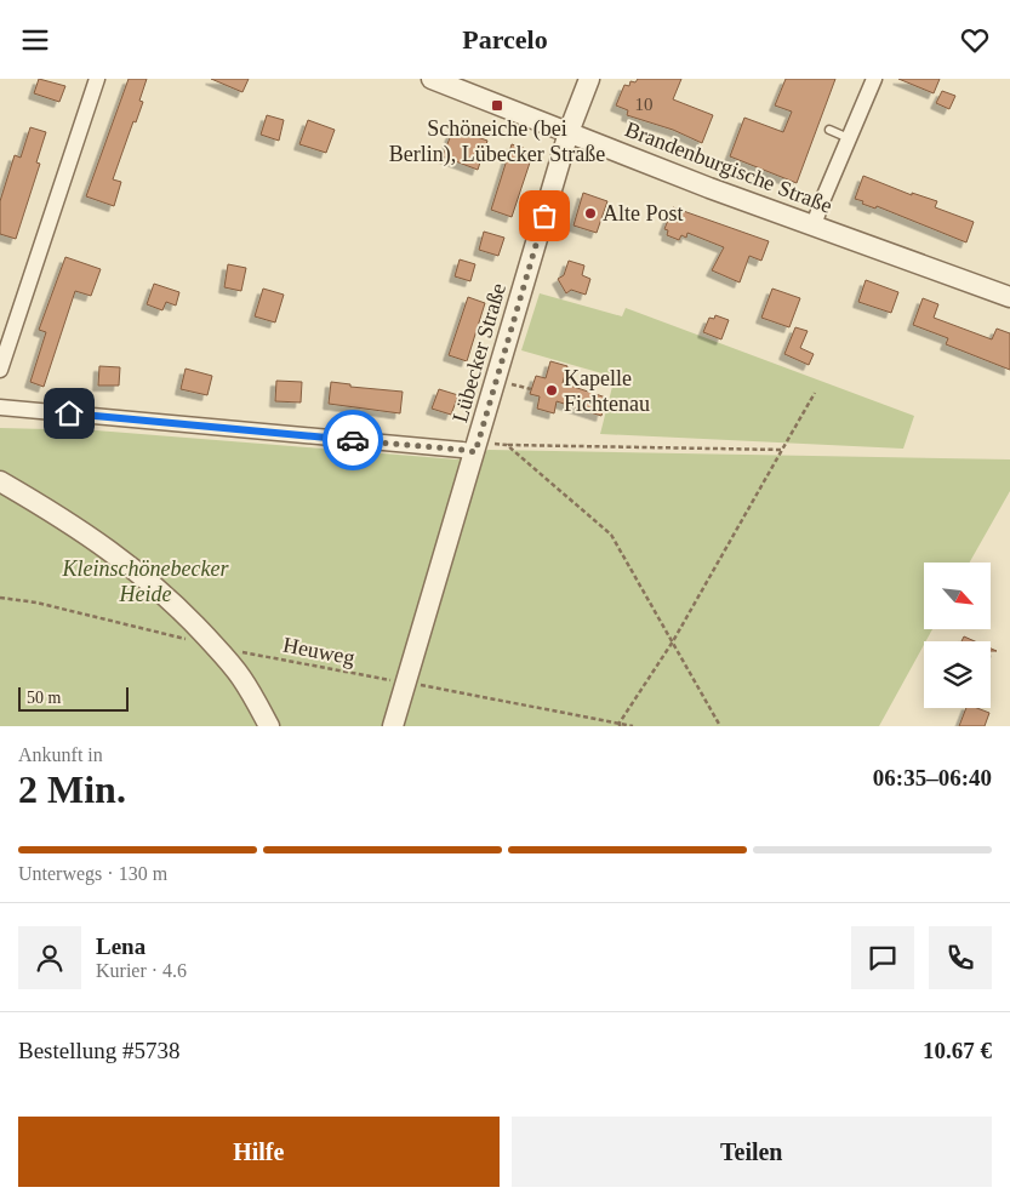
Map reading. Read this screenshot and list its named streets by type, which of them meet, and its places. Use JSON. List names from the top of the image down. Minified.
{"streets":{"street":["Brandenburgische Straße","Lübecker Straße"],"path":["Heuweg"]},"crossings":[["Brandenburgische Straße","Lübecker Straße"],["Lübecker Straße","Heuweg"]],"parks":["Kleinschönebecker Heide"],"places":{"transit":["Schöneiche (bei Berlin), Lübecker Straße"],"other":["Alte Post","Kapelle Fichtenau"]},"house_numbers":["10"],"scale_bar":"50 m","north":"bottom right","page":{"header":"Parcelo","scale":"50 m","heading":["2 Min.","Ankunft in","06:35–06:40"],"panel":["Lena","Kurier · 4.6","Bestellung #5738","10.67 €"],"bar":"Unterwegs · 130 m","buttons":["Hilfe","Teilen"]}}
